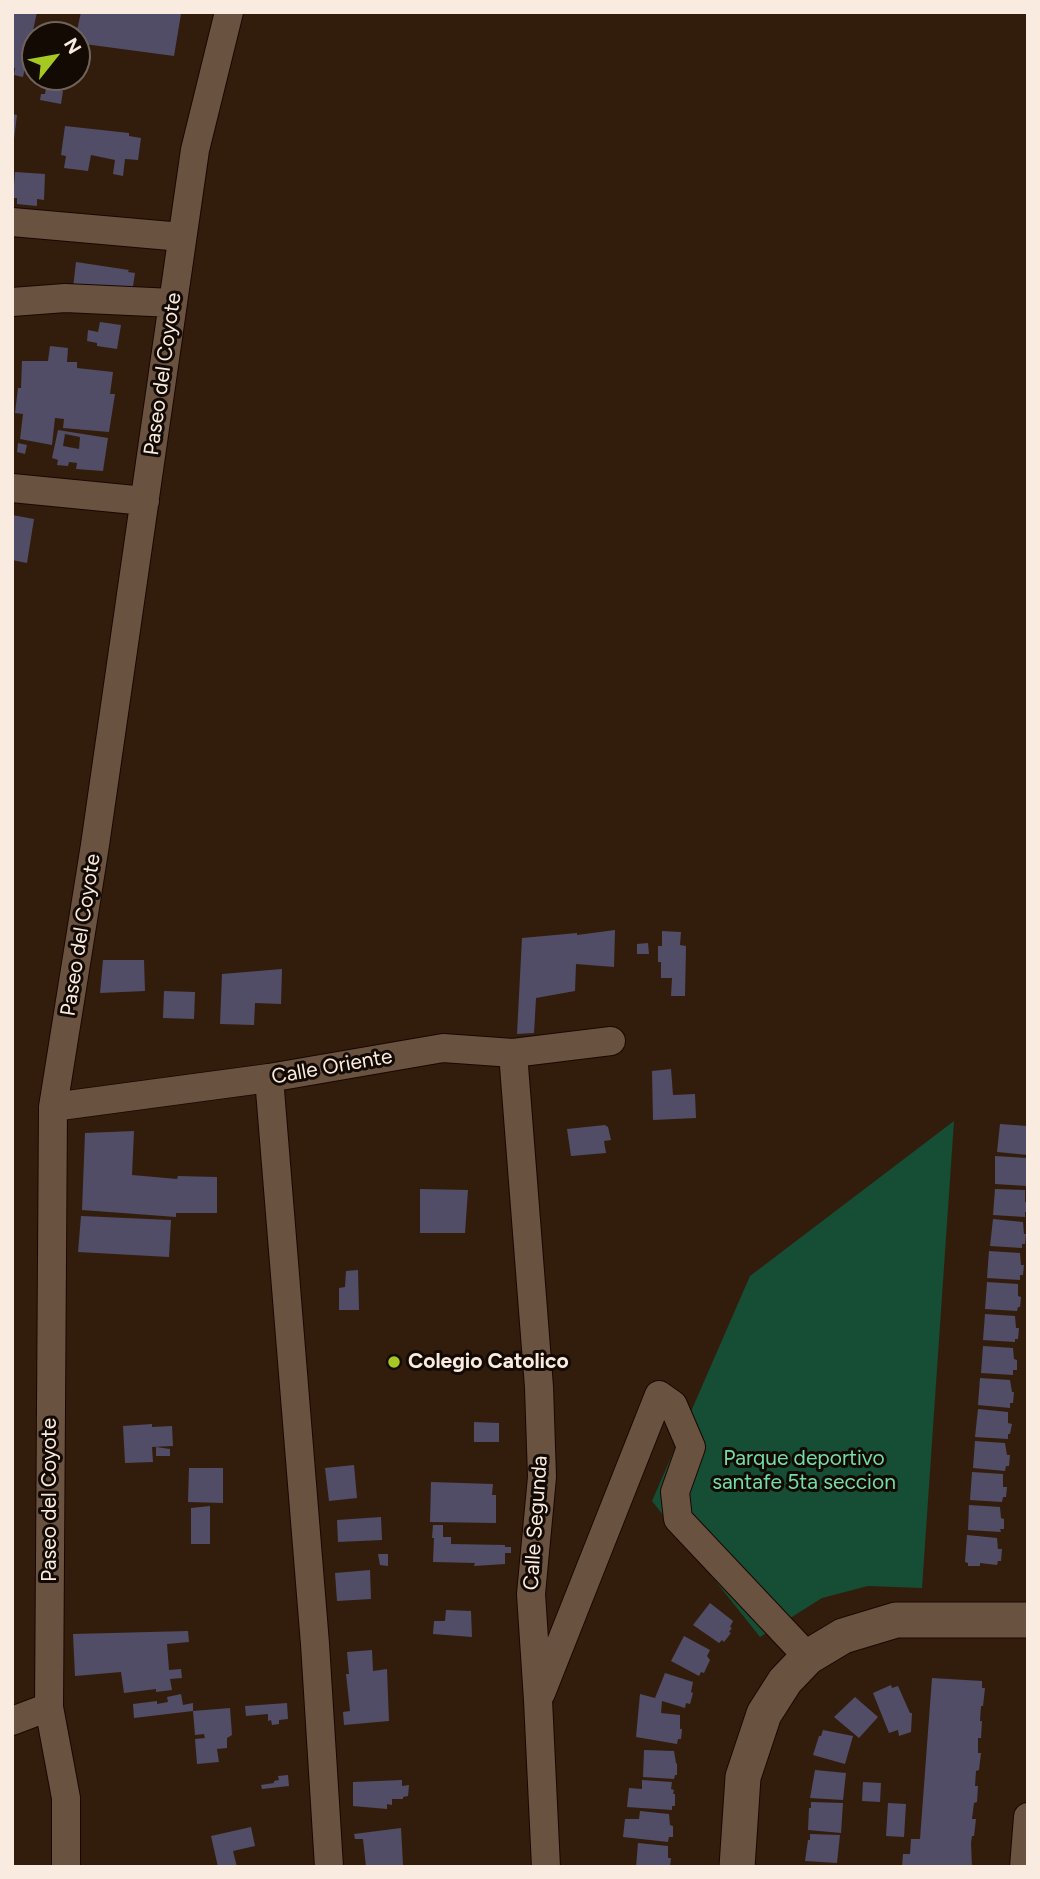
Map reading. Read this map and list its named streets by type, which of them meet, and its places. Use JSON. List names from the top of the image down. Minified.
{"streets":{"street":["Paseo del Coyote","Calle Oriente","Calle Segunda"]},"crossings":[["Paseo del Coyote","Calle Oriente"],["Calle Oriente","Calle Segunda"]],"parks":["Parque deportivo santafe 5ta seccion"],"places":["Colegio Catolico"],"north":"top right"}
